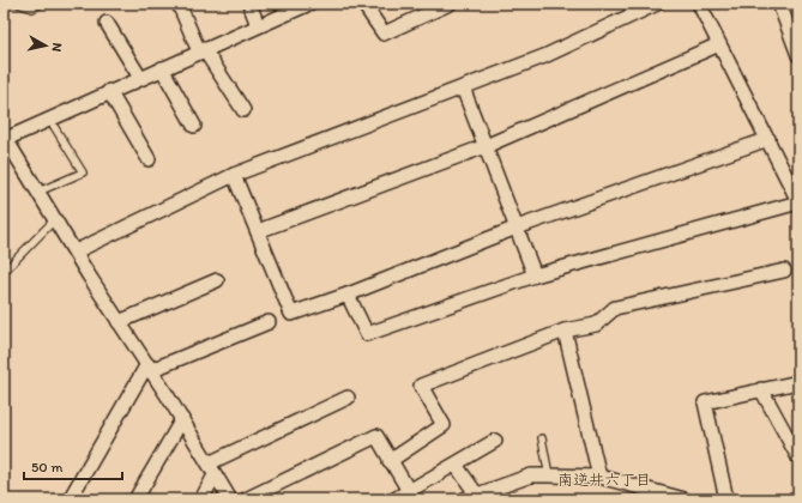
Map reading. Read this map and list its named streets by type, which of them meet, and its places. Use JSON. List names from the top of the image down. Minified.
{"districts":["南逆井六丁目"],"scale_bar":"50 m","north":"right"}
